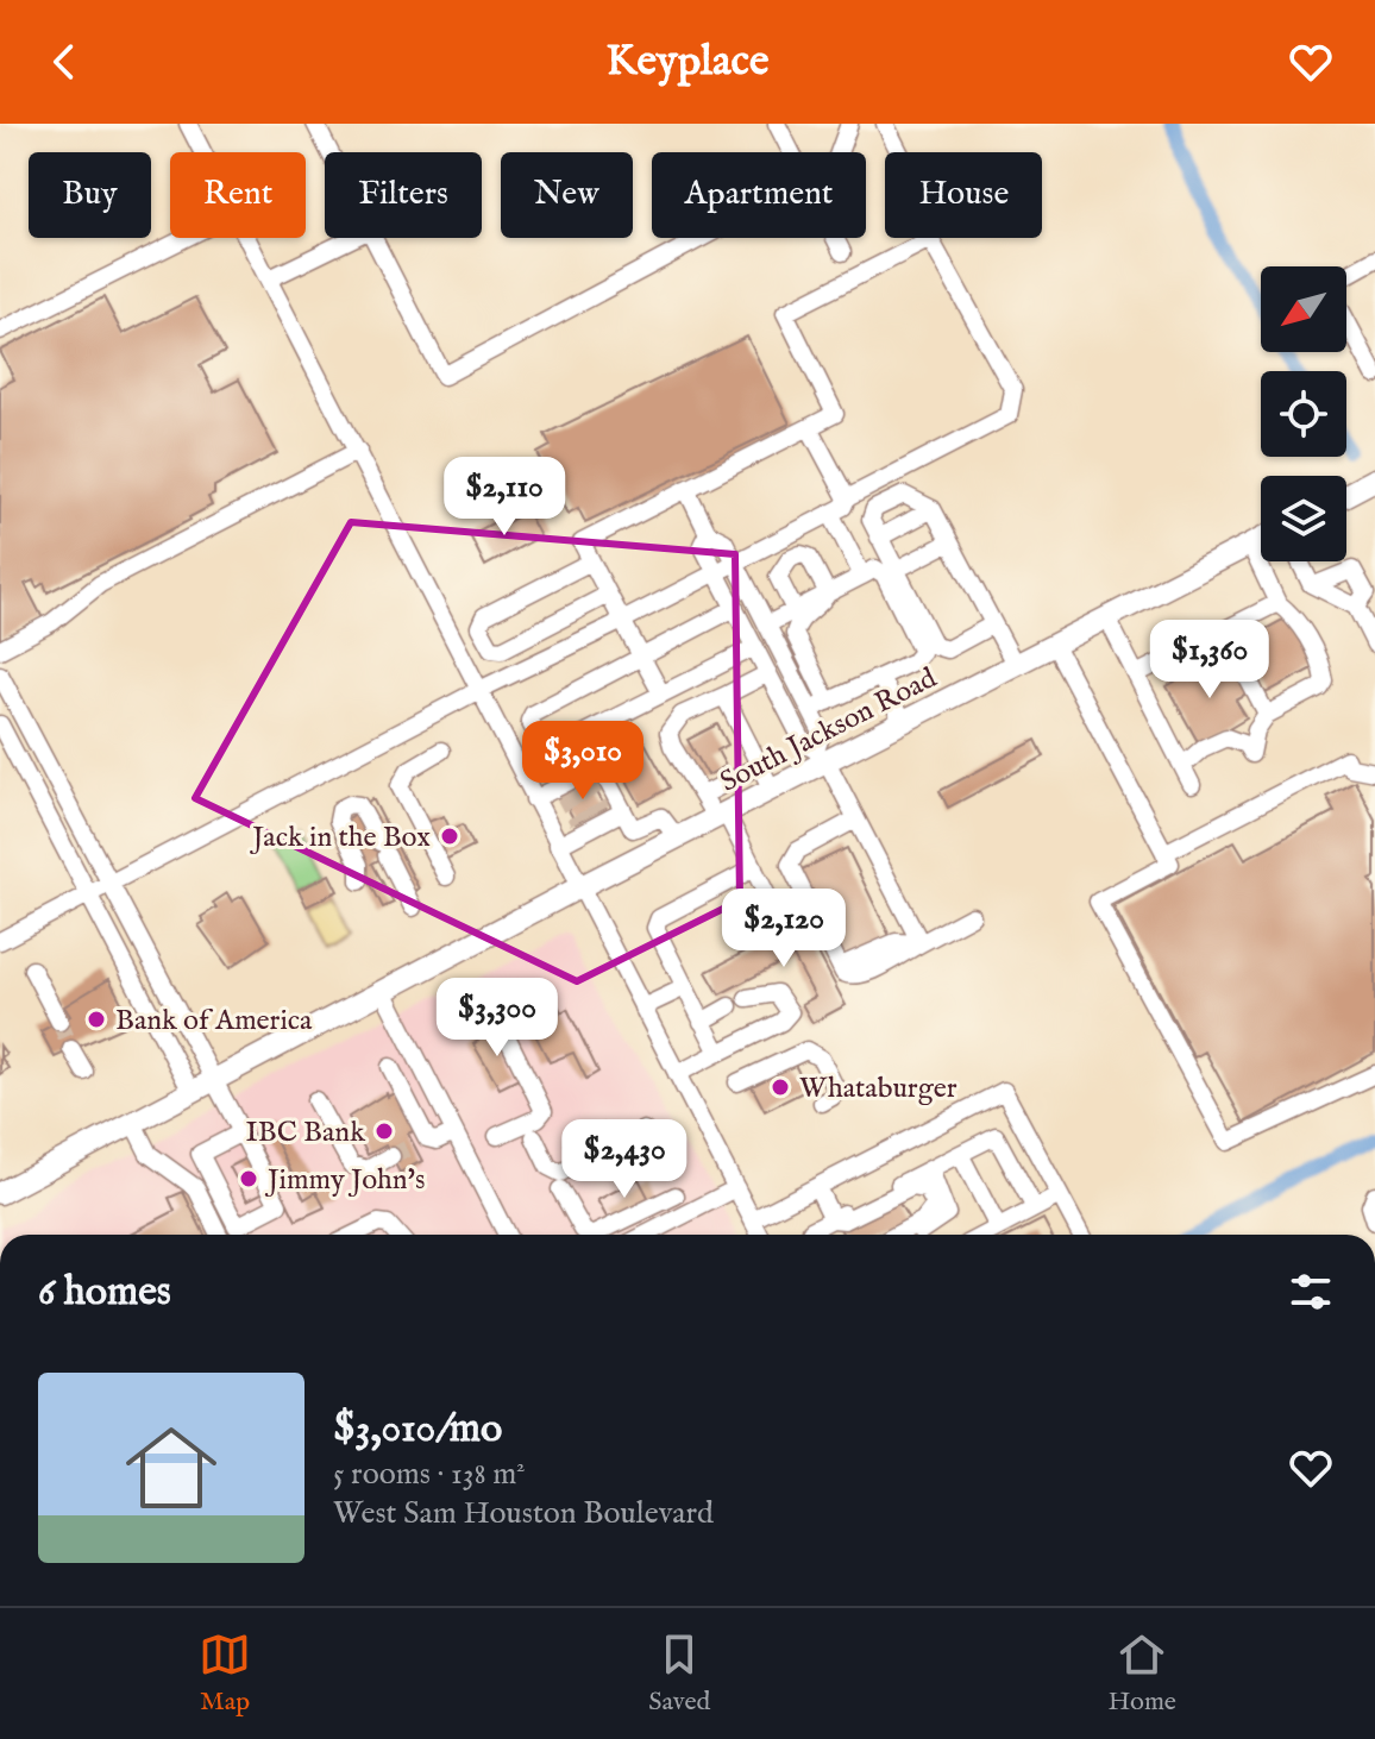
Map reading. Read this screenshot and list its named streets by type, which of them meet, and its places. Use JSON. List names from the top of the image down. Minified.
{"streets":{"main road":["South Jackson Road"]},"places":["Jack in the Box","Bank of America","Whataburger","IBC Bank","Jimmy John's"],"north":"bottom left","page":{"header":"Keyplace","chip":["Buy","Rent","Filters","New","Apartment","House"],"price":["$2,110","$1,360","$3,010","$2,120","$3,300","$2,430"],"heading":"6 homes","list":[{"name":"$3,010/mo","note":"5 rooms · 138 m² · West Sam Houston Boulevard"}],"tabs":["Map","Saved","Home"]}}
